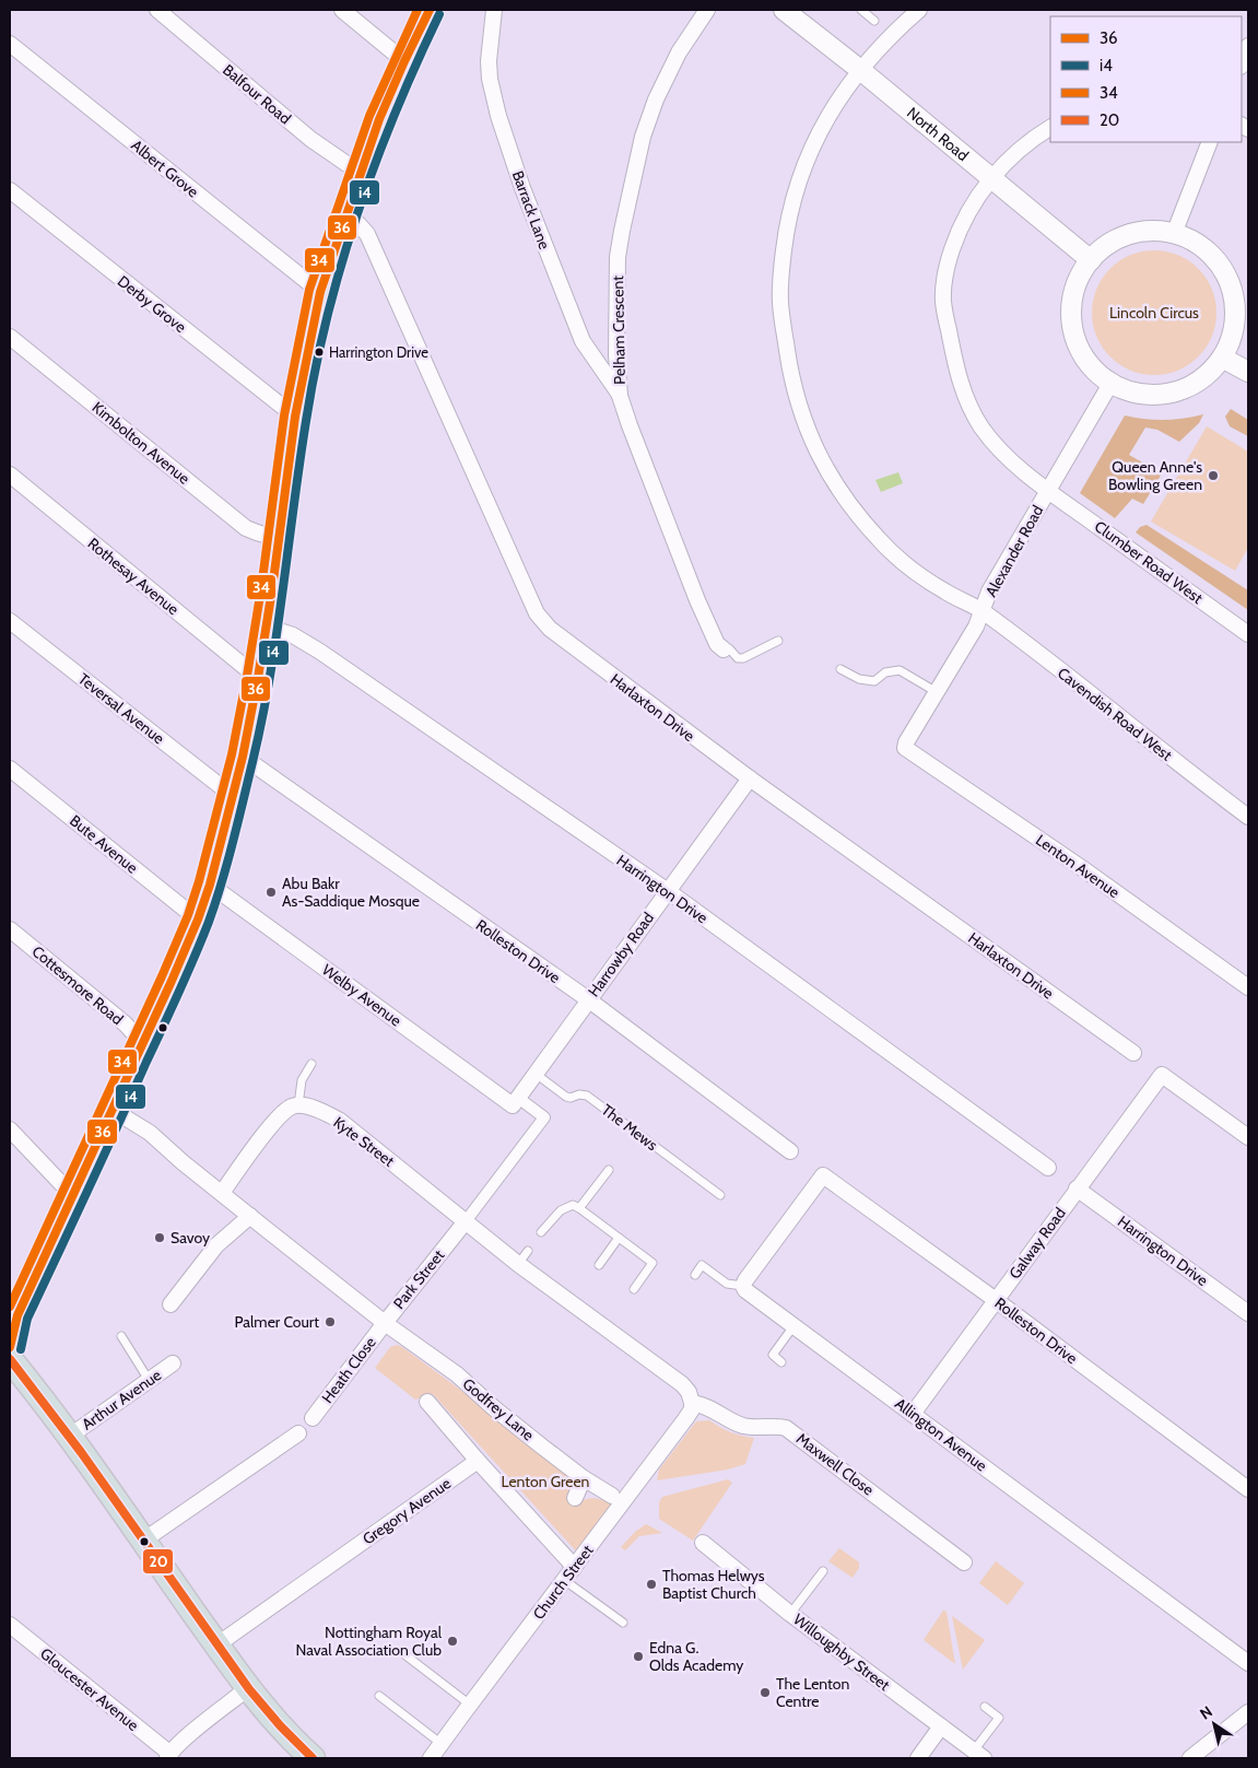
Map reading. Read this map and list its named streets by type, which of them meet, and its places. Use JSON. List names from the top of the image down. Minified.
{"streets":{"street":["Balfour Road","North Road","Albert Grove","Barrack Lane","Derby Grove","Pelham Crescent","Kimbolton Avenue","Alexander Road","Clumber Road West","Rothesay Avenue","Harlaxton Drive","Teversal Avenue","Cavendish Road West","Bute Avenue","Lenton Avenue","Harrington Drive","Rolleston Drive","Harrowby Road","Cottesmore Road","Welby Avenue","Kyte Street","Galway Road","Park Street","Heath Close","Arthur Avenue","Godfrey Lane","Allington Avenue","Maxwell Close","Gregory Avenue","Church Street","Willoughby Street","Gloucester Avenue"],"lane":["The Mews"]},"crossings":[["North Road","Alexander Road"],["North Road","Clumber Road West"],["North Road","Cavendish Road West"],["Barrack Lane","Pelham Crescent"],["Alexander Road","Clumber Road West"],["Alexander Road","Cavendish Road West"],["Alexander Road","Lenton Avenue"],["Harlaxton Drive","Harrowby Road"],["Harrington Drive","Harrowby Road"],["Harrington Drive","Galway Road"],["Rolleston Drive","Harrowby Road"],["Rolleston Drive","Galway Road"],["Rolleston Drive","Allington Avenue"],["Harrowby Road","Welby Avenue"],["Harrowby Road","The Mews"],["Kyte Street","Park Street"],["Galway Road","Allington Avenue"],["Park Street","Heath Close"],["Park Street","Godfrey Lane"],["Heath Close","Godfrey Lane"],["Maxwell Close","Church Street"]],"parks":["Lincoln Circus","Lenton Green"],"places":["Harrington Drive","Queen Anne's Bowling Green","Abu Bakr As-Saddique Mosque","Savoy","Palmer Court","Thomas Helwys Baptist Church","Nottingham Royal Naval Association Club","Edna G. Olds Academy","The Lenton Centre"],"lines":["transit line 36","transit line 34","transit line i4","transit line 20"],"legend":["36","i4","34","20"],"north":"top left"}
